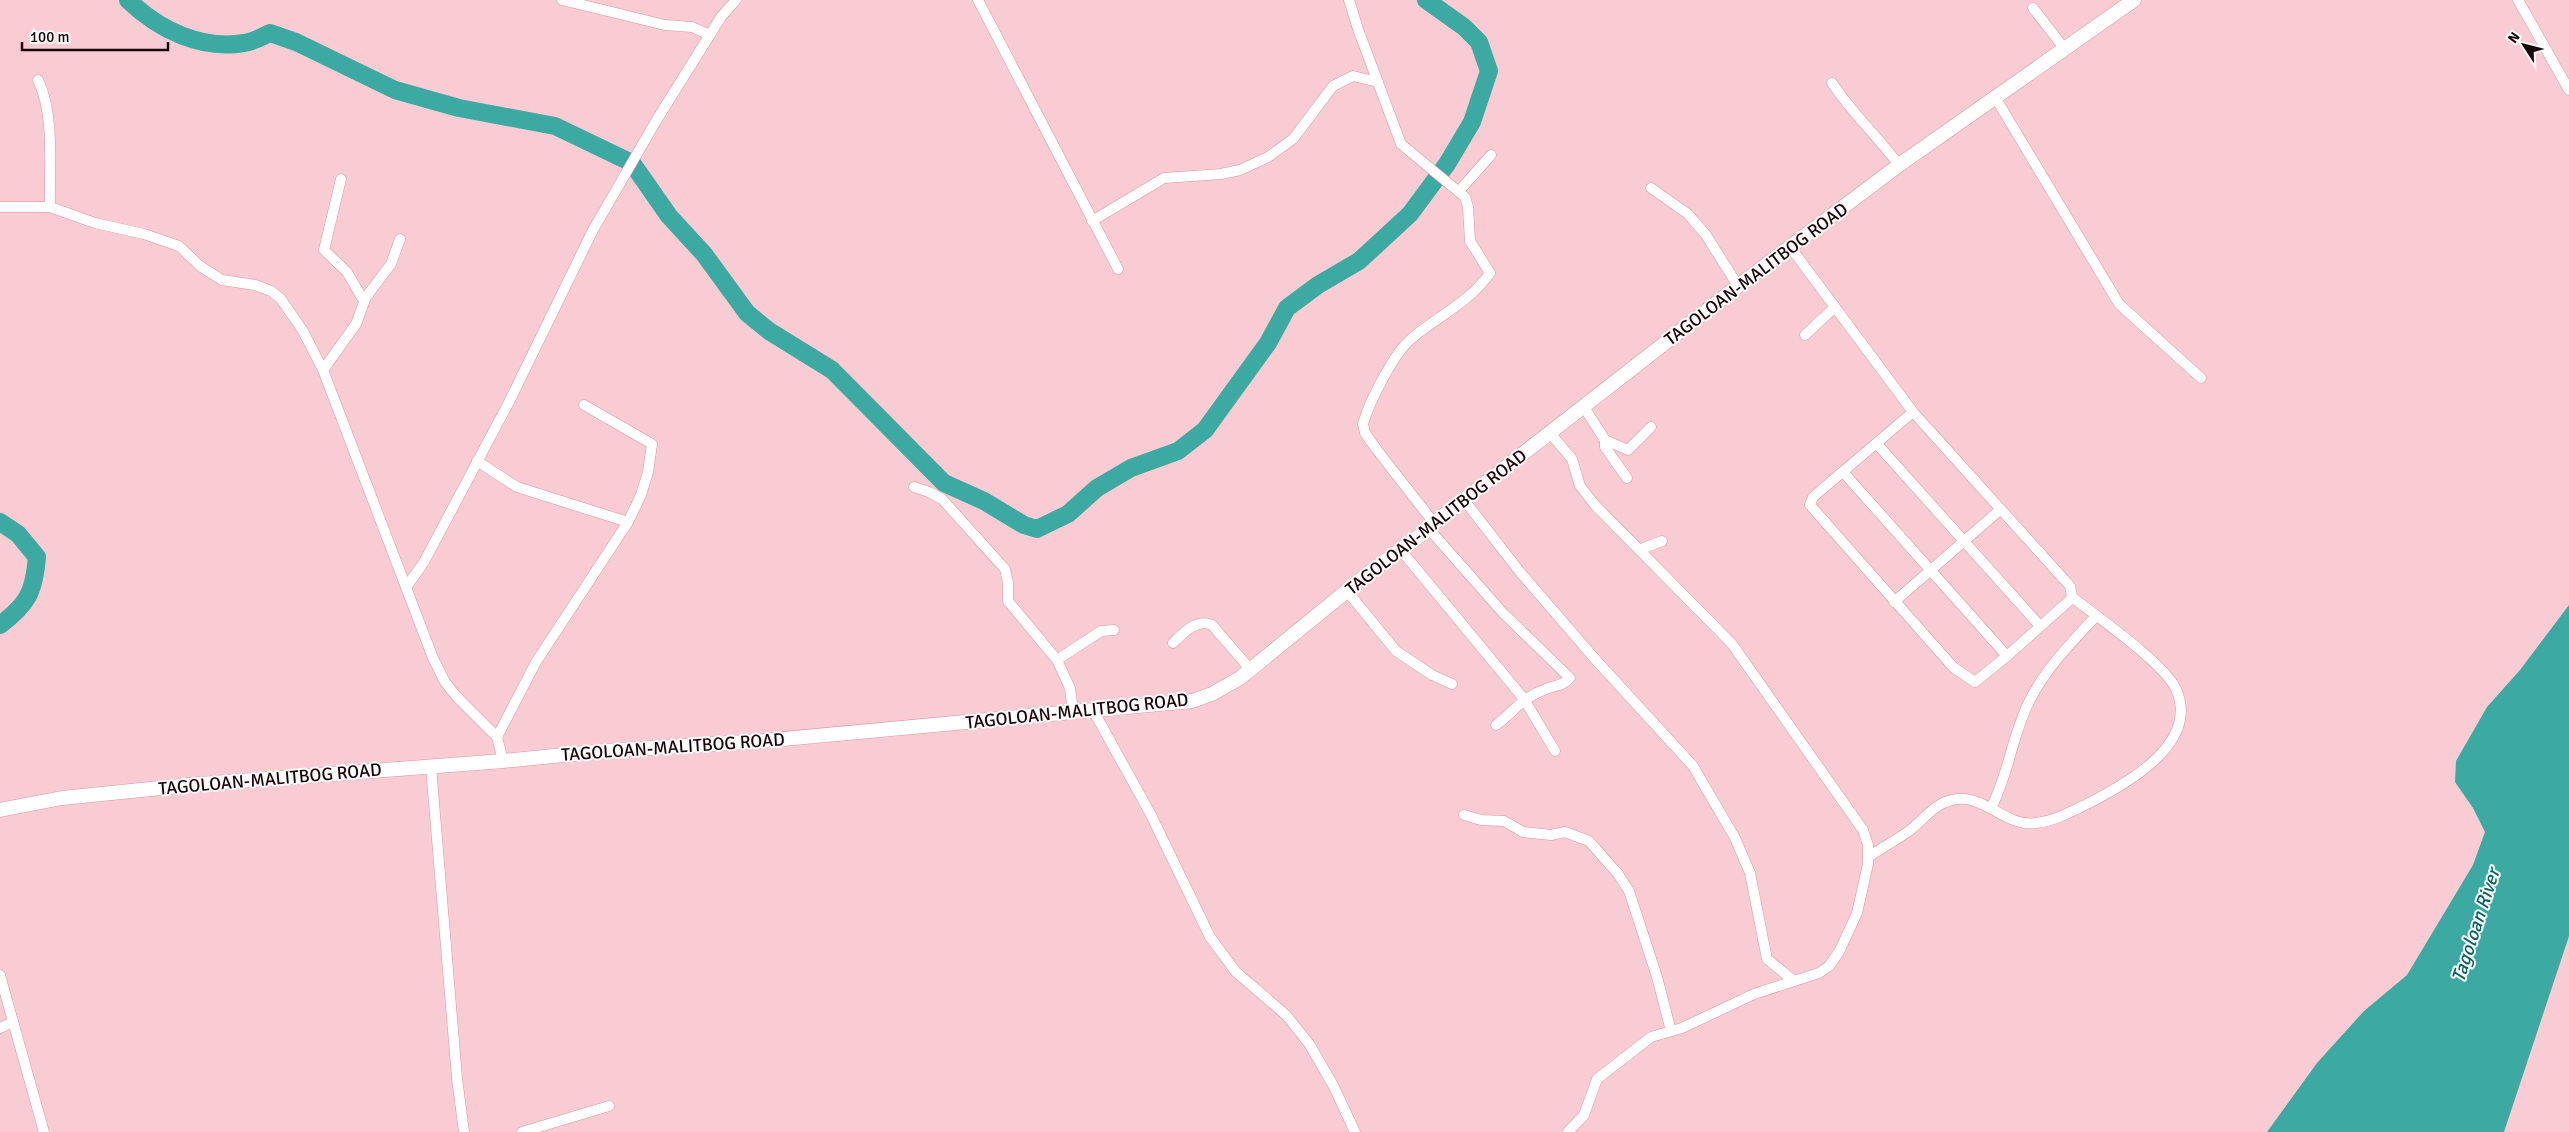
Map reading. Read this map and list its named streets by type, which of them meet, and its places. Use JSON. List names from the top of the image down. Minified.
{"streets":{"main road":["TAGOLOAN-MALITBOG ROAD"]},"water":["Tagoloan River"],"scale_bar":"100 m","north":"top left"}
